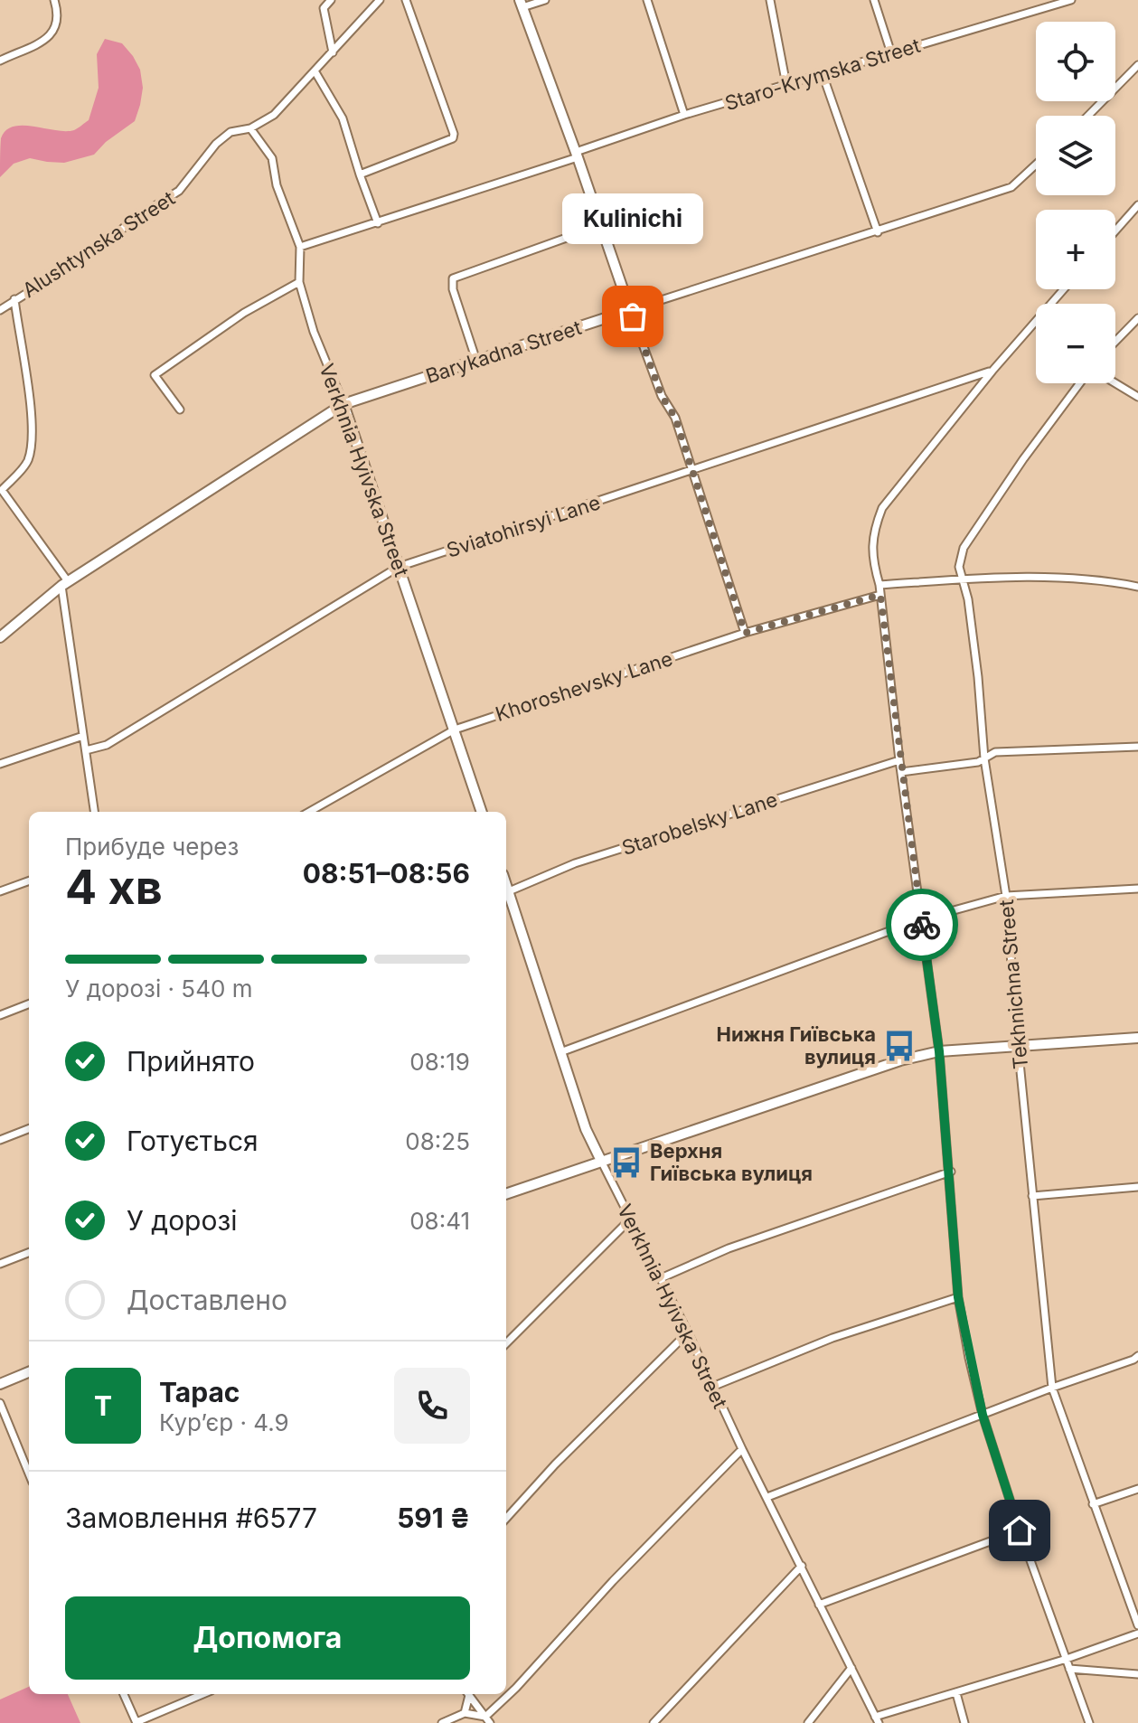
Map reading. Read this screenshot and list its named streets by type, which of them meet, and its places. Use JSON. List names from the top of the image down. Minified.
{"streets":{"street":["Staro-Krymska Street","Alushtynska Street","Barykadna Street","Verkhnia Hyivska Street","Sviatohirsyi Lane","Khoroshevsky Lane","Starobelsky Lane","Tekhnichna Street"]},"crossings":[["Staro-Krymska Street","Verkhnia Hyivska Street"],["Alushtynska Street","Verkhnia Hyivska Street"],["Barykadna Street","Verkhnia Hyivska Street"],["Verkhnia Hyivska Street","Sviatohirsyi Lane"],["Verkhnia Hyivska Street","Khoroshevsky Lane"]],"places":{"other":["Kulinichi"],"bus stop":["Нижня Гиївська вулиця","Верхня Гиївська вулиця"]},"page":{"map_buttons":["+","−"],"bubble":"Kulinichi","heading":["4 хв","Прибуде через","08:51–08:56"],"panel":["Тарас","Кур’єр · 4.9","Замовлення #6577","591 ₴"],"bar":"У дорозі · 540 m","list":[["Прийнято","08:19"],["Готується","08:25"],["У дорозі","08:41"],"Доставлено"],"round":"Т","buttons":"Допомога"}}
